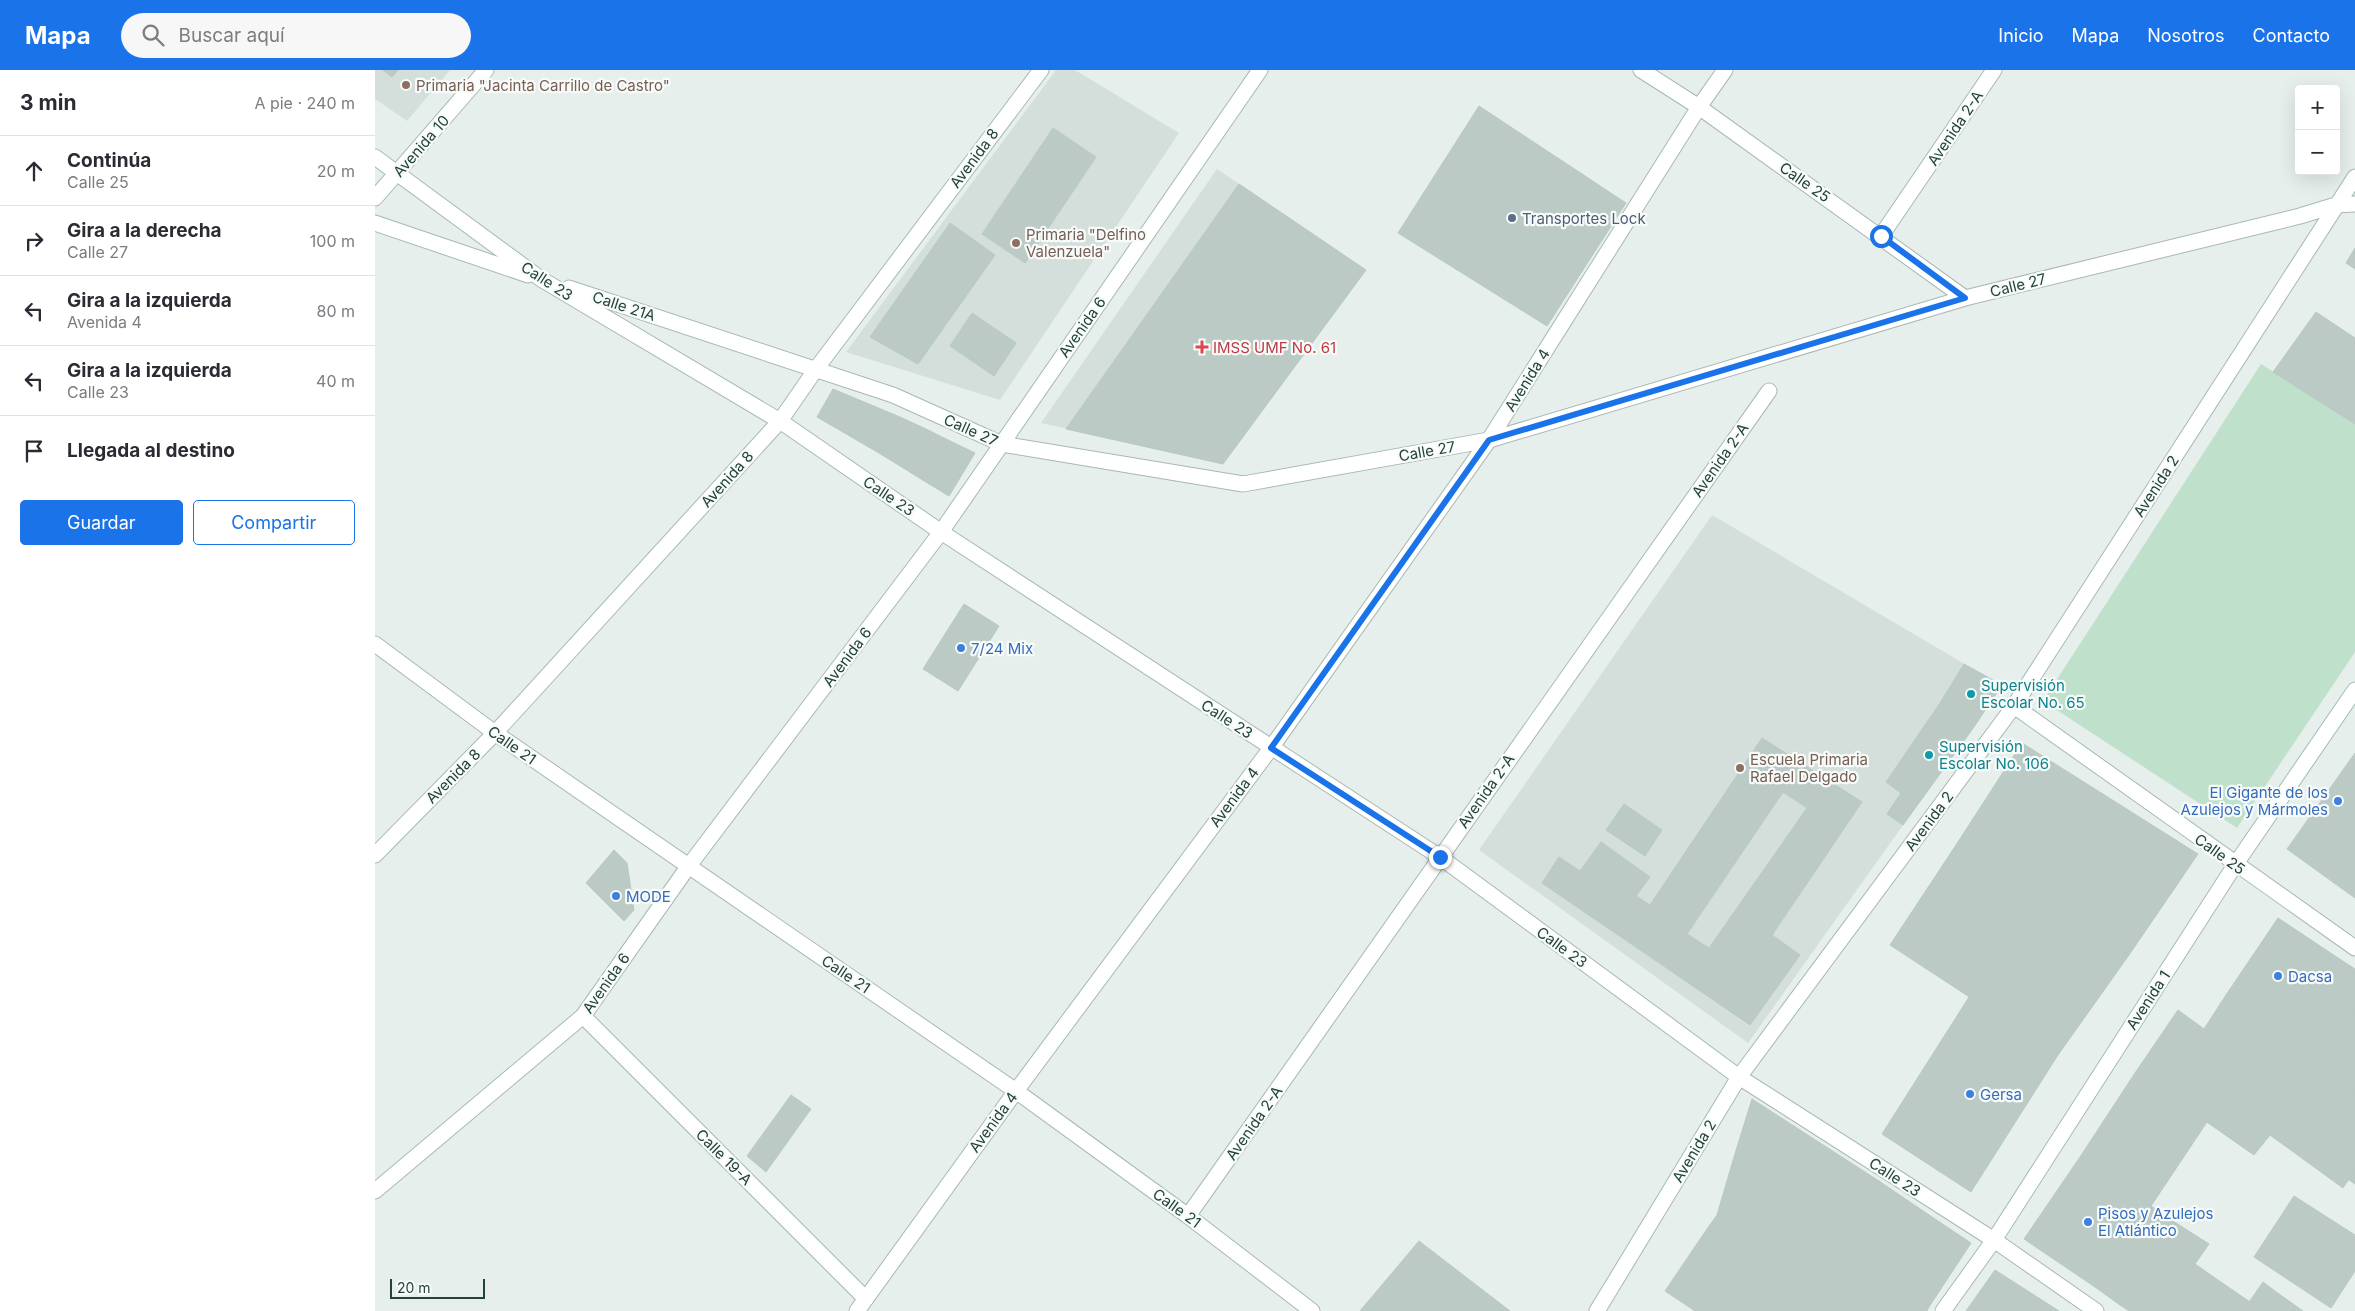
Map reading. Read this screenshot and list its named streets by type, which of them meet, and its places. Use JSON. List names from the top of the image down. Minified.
{"streets":{"street":["Avenida 2-A","Avenida 10","Avenida 8","Calle 25","Calle 23","Calle 27","Calle 21A","Avenida 6","Avenida 4","Avenida 2","Calle 21","Avenida 1","Calle 19-A"]},"crossings":[["Avenida 2-A","Calle 25"],["Avenida 2-A","Calle 23"],["Avenida 2-A","Calle 21"],["Avenida 10","Calle 23"],["Avenida 8","Calle 23"],["Avenida 8","Calle 27"],["Avenida 8","Calle 21A"],["Avenida 8","Calle 21"],["Calle 25","Calle 27"],["Calle 25","Avenida 4"],["Calle 25","Avenida 2"],["Calle 25","Avenida 1"],["Calle 23","Calle 21A"],["Calle 23","Avenida 6"],["Calle 23","Avenida 4"],["Calle 23","Avenida 2"],["Calle 23","Avenida 1"],["Calle 27","Calle 21A"],["Calle 27","Avenida 6"],["Calle 27","Avenida 4"],["Calle 27","Avenida 2"],["Avenida 6","Calle 21"],["Avenida 6","Calle 19-A"],["Avenida 4","Calle 21"],["Avenida 4","Calle 19-A"]],"places":{"other":["Primaria \"Jacinta Carrillo de Castro\"","Transportes Lock","Primaria \"Delfino Valenzuela\"","7/24 Mix","Supervisión Escolar No. 65","Supervisión Escolar No. 106","Escuela Primaria Rafael Delgado","El Gigante de los Azulejos y Mármoles","MODE","Dacsa","Gersa","Pisos y Azulejos El Atlántico"],"health":["IMSS UMF No. 61"]},"scale_bar":"20 m","page":{"header":"Mapa","search":"Buscar aquí","nav":["Inicio","Mapa","Nosotros","Contacto"],"heading":["3 min","A pie · 240 m"],"map_buttons":["+","−"],"list":[["Continúa","Calle 25","20 m"],["Gira a la derecha","Calle 27","100 m"],["Gira a la izquierda","Avenida 4","80 m"],["Gira a la izquierda","Calle 23","40 m"],"Llegada al destino"],"buttons":["Guardar","Compartir"],"scale":"20 m"}}
